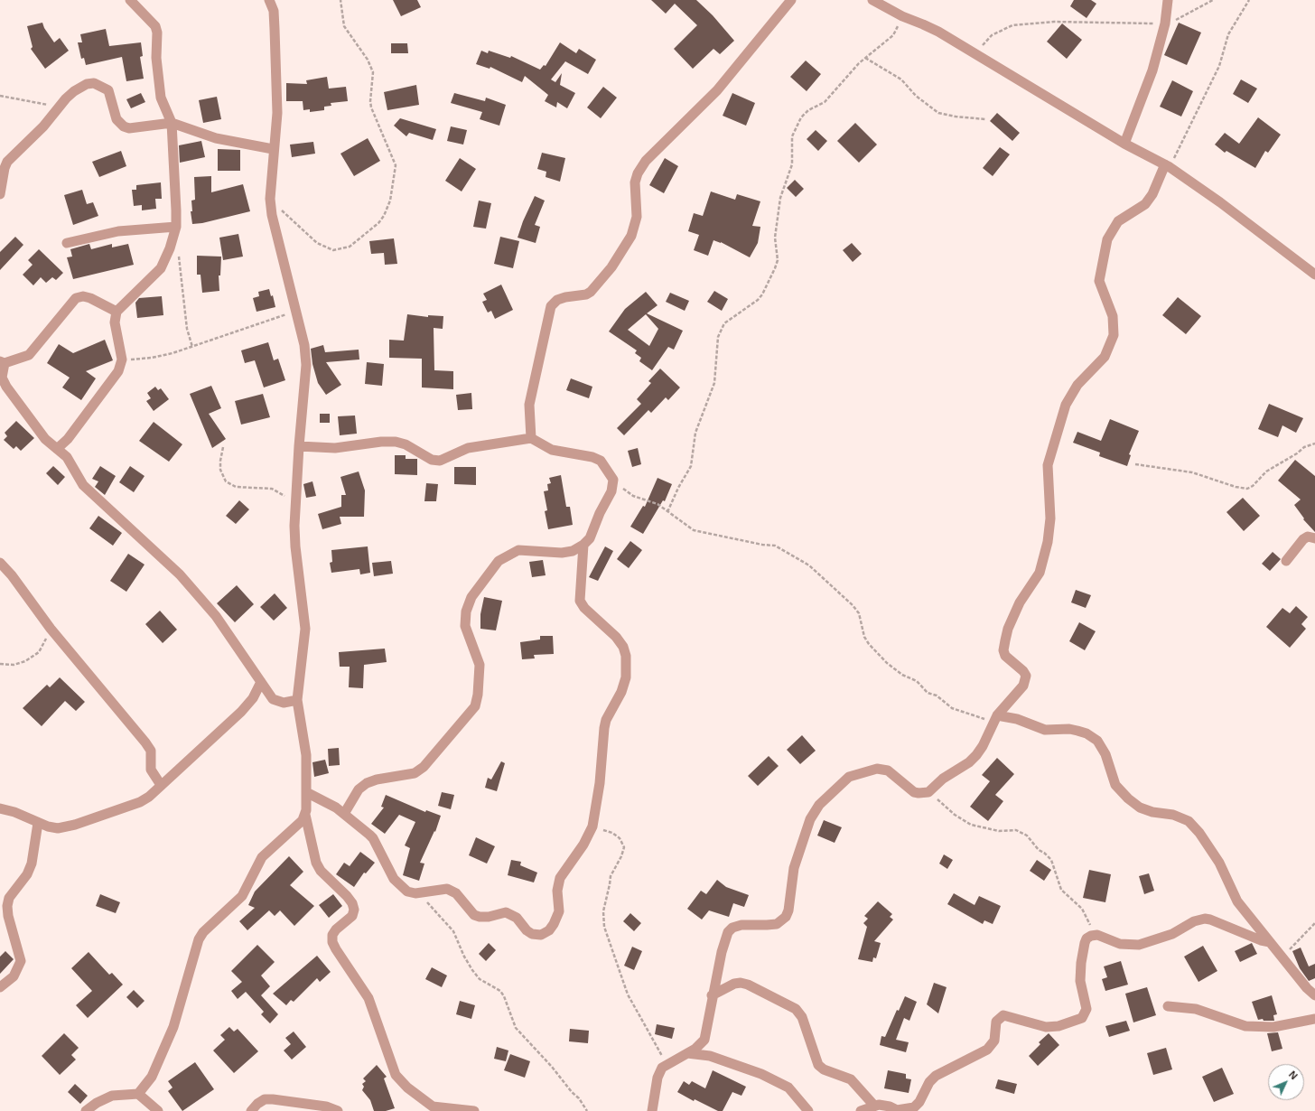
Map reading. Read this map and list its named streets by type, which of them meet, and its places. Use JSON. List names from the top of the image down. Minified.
{"north":"top right"}
